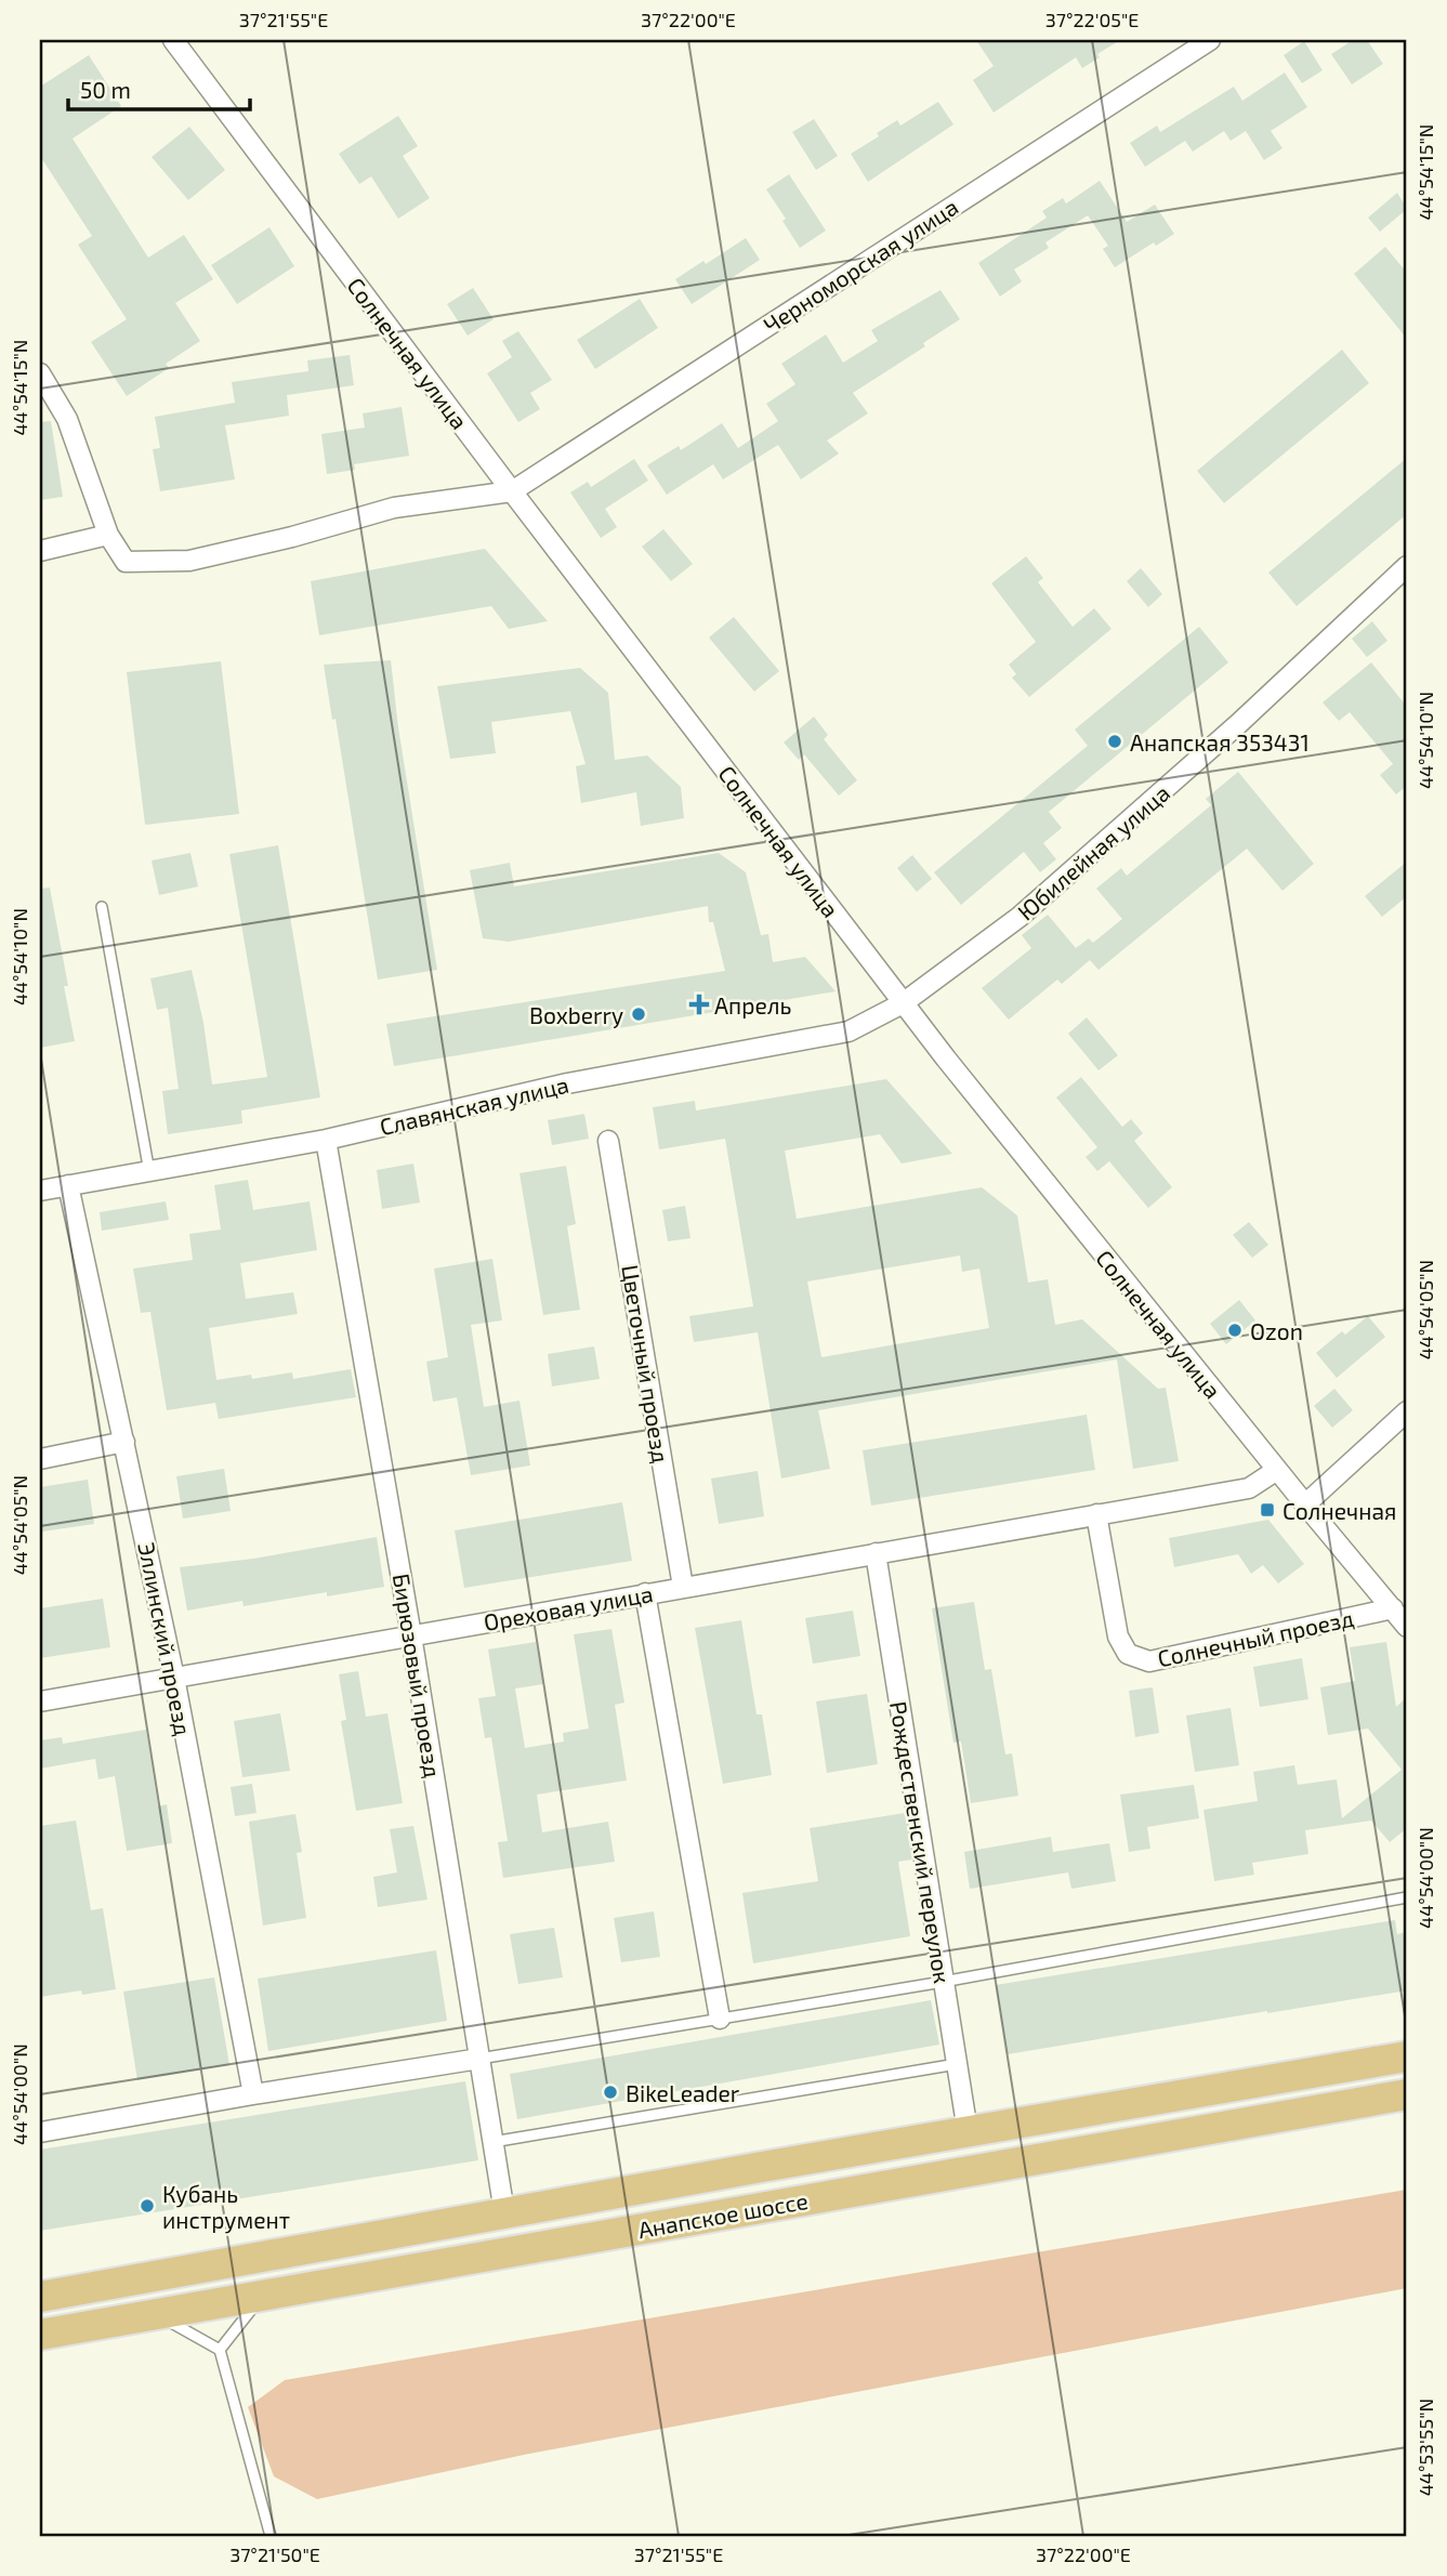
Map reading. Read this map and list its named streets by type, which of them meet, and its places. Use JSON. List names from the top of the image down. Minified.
{"streets":{"main road":["Анапское шоссе"],"street":["Черноморская улица","Солнечная улица","Юбилейная улица","Славянская улица","Цветочный проезд","Ореховая улица","Солнечный проезд","Эллинский проезд","Бирюзовый проезд","Рождественский переулок"]},"crossings":[["Черноморская улица","Солнечная улица"],["Солнечная улица","Юбилейная улица"],["Солнечная улица","Славянская улица"],["Солнечная улица","Ореховая улица"],["Солнечная улица","Солнечный проезд"],["Юбилейная улица","Славянская улица"],["Славянская улица","Эллинский проезд"],["Славянская улица","Бирюзовый проезд"],["Цветочный проезд","Ореховая улица"],["Ореховая улица","Солнечный проезд"],["Ореховая улица","Эллинский проезд"],["Ореховая улица","Бирюзовый проезд"],["Ореховая улица","Рождественский переулок"],["Бирюзовый проезд","Анапское шоссе"],["Рождественский переулок","Анапское шоссе"]],"places":{"other":["Анапская 353431","Boxberry","Ozon","BikeLeader","Кубань инструмент"],"health":["Апрель"],"transit":["Солнечная"]},"scale_bar":"50 m","coordinates":["37°21'55\"E","37°22'00\"E","37°22'05\"E","44°54'15\"N","44°54'10\"N","44°54'05\"N","44°54'00\"N","44°53'55\"N","37°21'50\"E"]}
